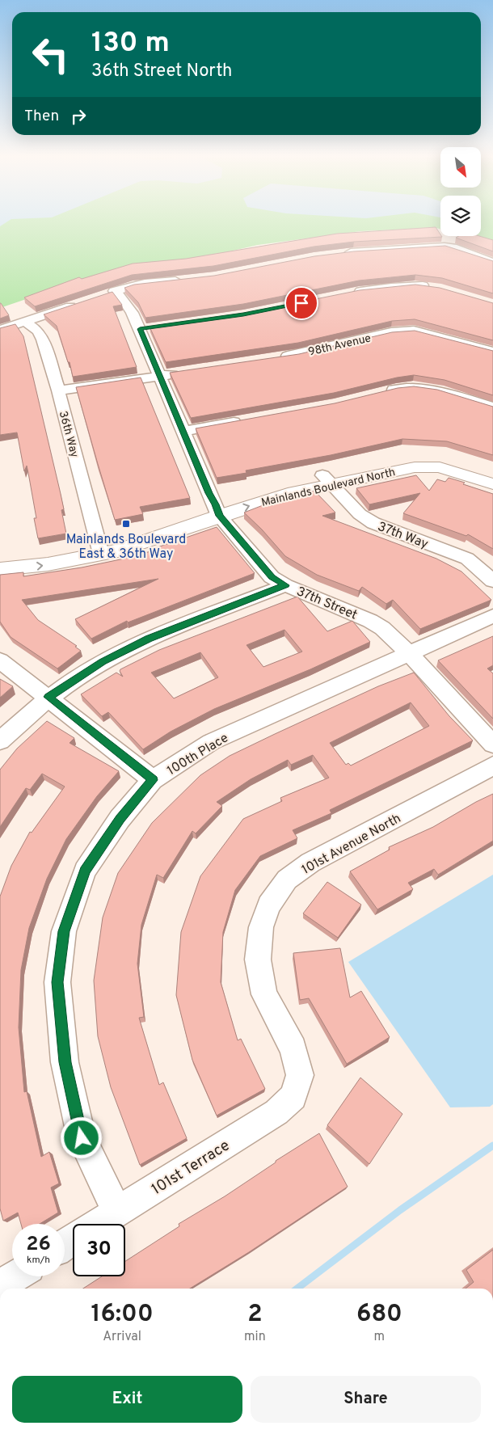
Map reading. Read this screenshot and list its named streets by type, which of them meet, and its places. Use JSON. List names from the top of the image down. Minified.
{"streets":{"street":["98th Avenue","36th Way","Mainlands Boulevard North","37th Way","37th Street","100th Place","101st Avenue North","101st Terrace"]},"crossings":[["36th Way","Mainlands Boulevard North"],["Mainlands Boulevard North","37th Way"],["Mainlands Boulevard North","37th Street"],["37th Street","100th Place"],["100th Place","101st Terrace"],["101st Avenue North","101st Terrace"]],"places":{"transit":["Mainlands Boulevard East & 36th Way"]},"north":"bottom right","page":{"turn":["130 m","36th Street North"],"then":"Then","speed":"26 km/h","limit":"30","eta":["16:00","Arrival","2","min","680","m"],"buttons":["Exit","Share"]}}
